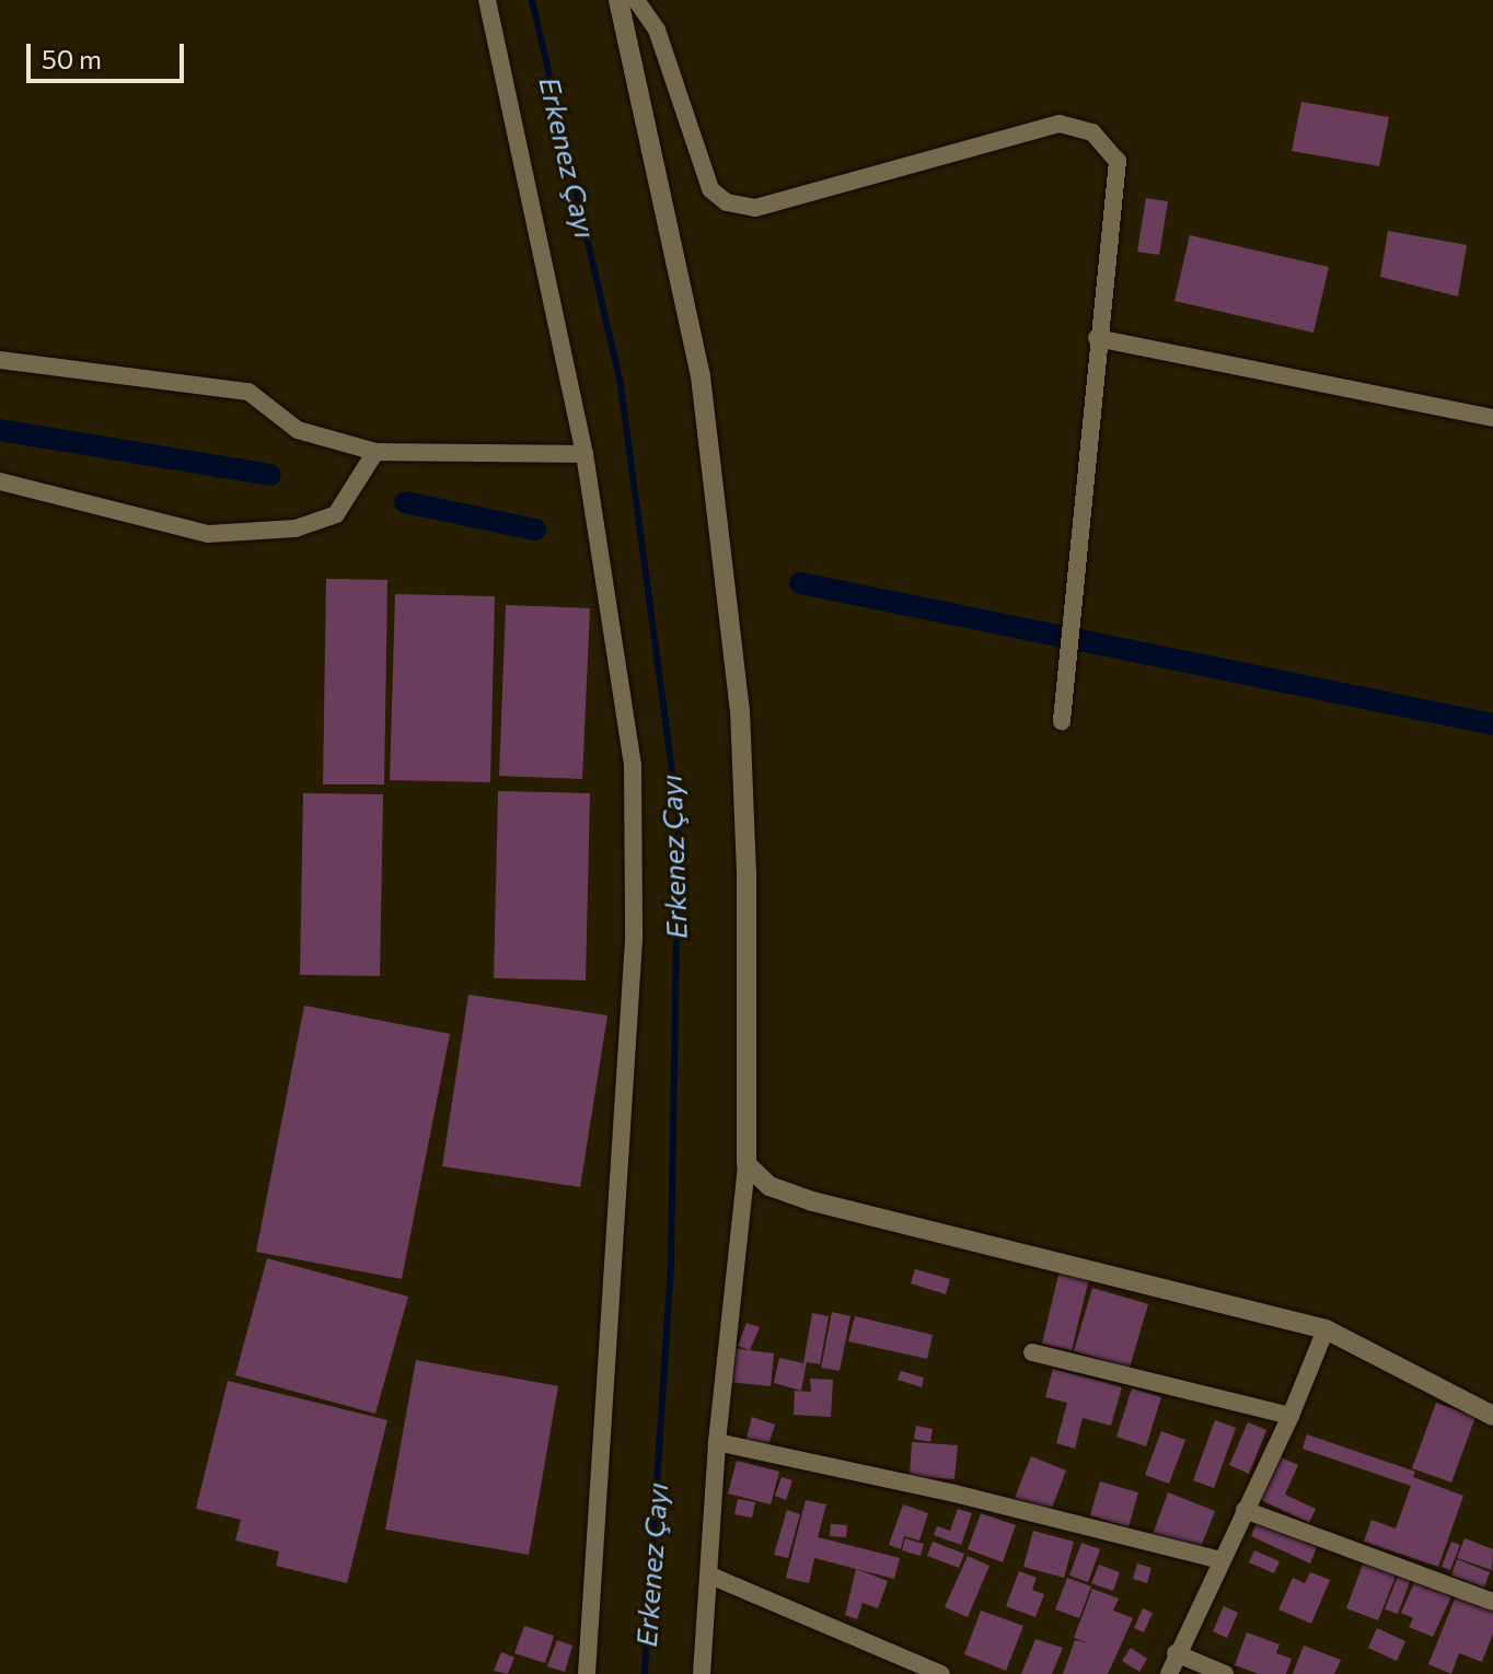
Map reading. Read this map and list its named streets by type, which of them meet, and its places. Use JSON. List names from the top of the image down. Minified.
{"water":["Erkenez Çayı"],"scale_bar":"50 m"}
